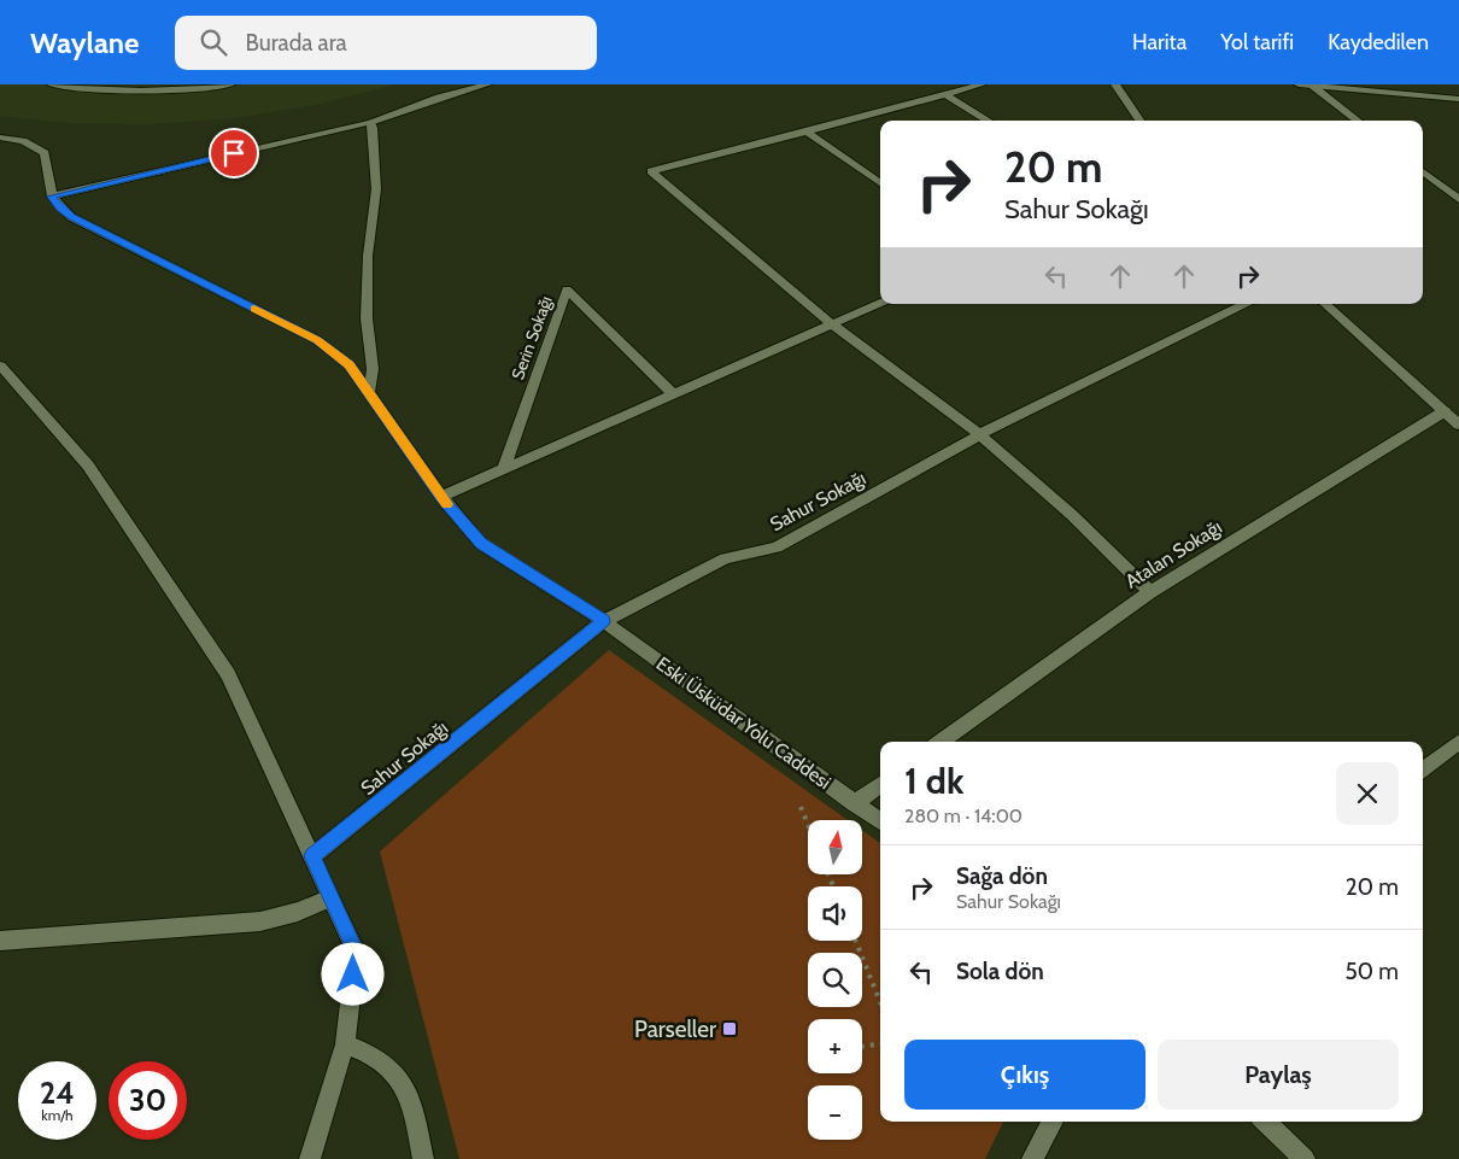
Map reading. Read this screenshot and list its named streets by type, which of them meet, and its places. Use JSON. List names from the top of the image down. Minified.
{"streets":{"street":["Serin Sokağı","Sahur Sokağı","Atalan Sokağı","Eski Üsküdar Yolu Caddesi"]},"crossings":[["Sahur Sokağı","Eski Üsküdar Yolu Caddesi"]],"places":{"transit":["Parseller"]},"north":"top","page":{"header":"Waylane","search":"Burada ara","nav":["Harita","Yol tarifi","Kaydedilen"],"turn":["20 m","Sahur Sokağı"],"heading":["1 dk","280 m · 14:00"],"map_buttons":["+","−"],"list":[{"name":"Sağa dön","note":"Sahur Sokağı","value":"20 m"},{"name":"Sola dön","value":"50 m"}],"buttons":["Çıkış","Paylaş"],"speed":"24 km/h","limit":"30"}}
